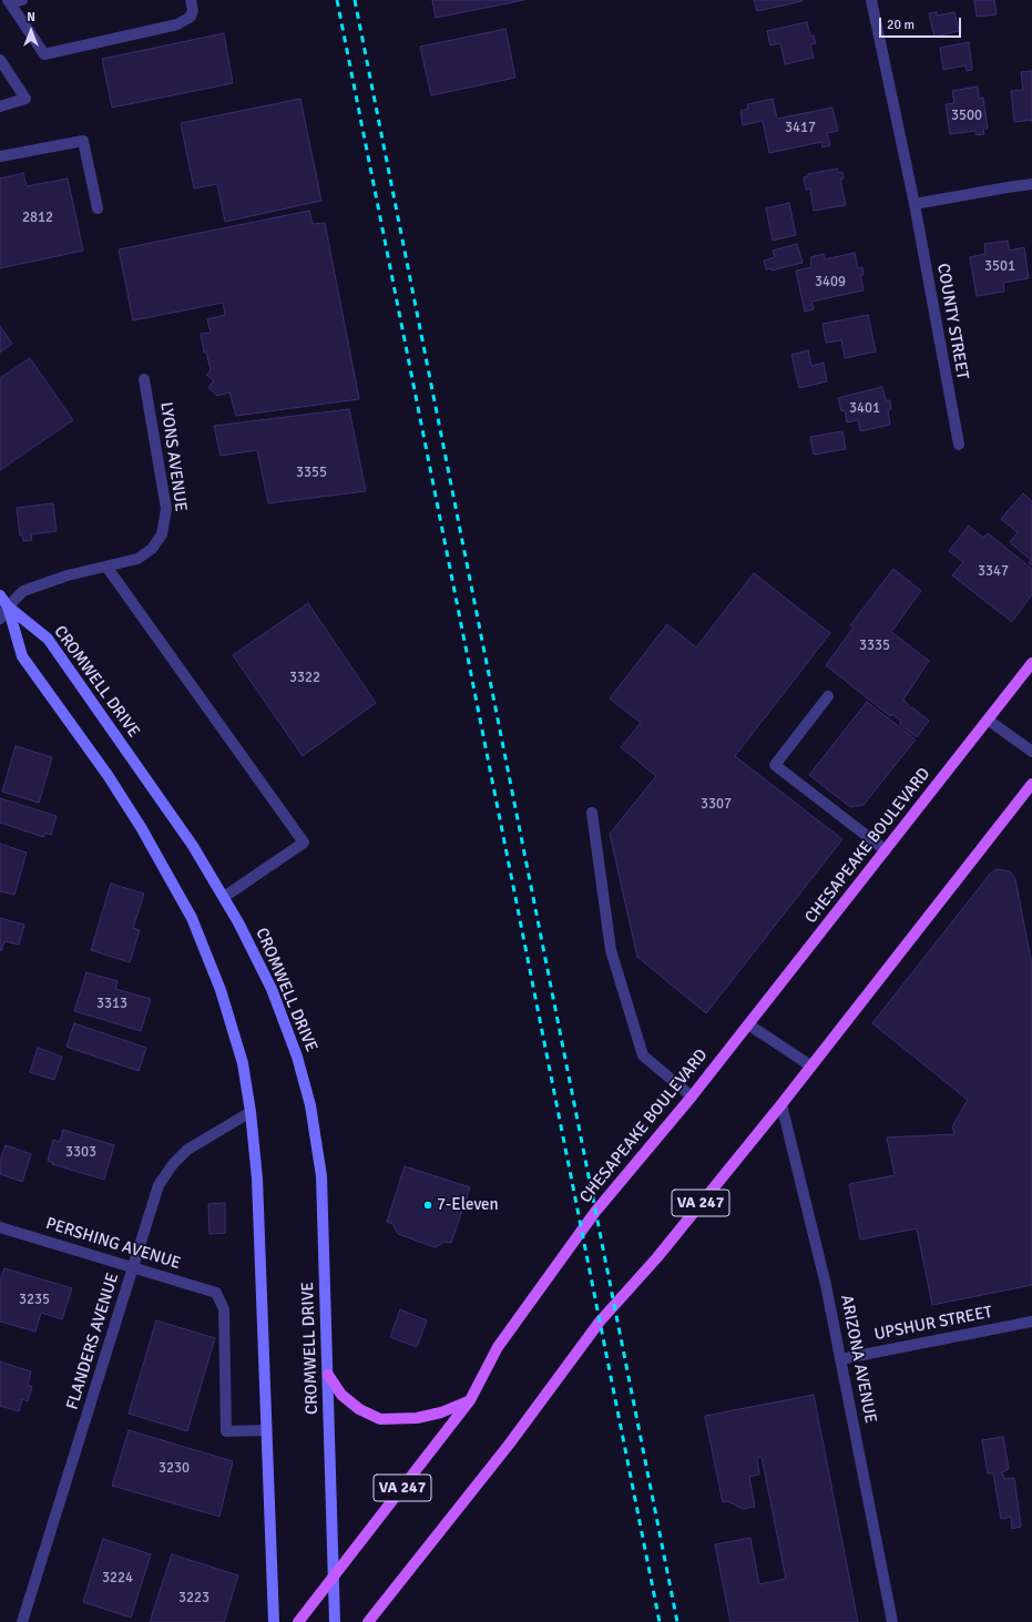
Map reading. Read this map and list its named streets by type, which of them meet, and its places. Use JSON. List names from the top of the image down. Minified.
{"streets":{"main road":["CHESAPEAKE BOULEVARD","VA 247"],"street":["COUNTY STREET","LYONS AVENUE","CROMWELL DRIVE","PERSHING AVENUE","UPSHUR STREET","FLANDERS AVENUE","ARIZONA AVENUE"]},"crossings":[["LYONS AVENUE","CROMWELL DRIVE"],["CROMWELL DRIVE","CHESAPEAKE BOULEVARD"],["CROMWELL DRIVE","PERSHING AVENUE"],["CROMWELL DRIVE","FLANDERS AVENUE"],["VA 247","ARIZONA AVENUE"],["PERSHING AVENUE","FLANDERS AVENUE"],["UPSHUR STREET","ARIZONA AVENUE"]],"places":["7-Eleven"],"house_numbers":["3500","3417","2812","3501","3409","3401","3355","3347","3335","3322","3307","3313","3303","3235","3230","3224","3223"],"scale_bar":"20 m","north":"top"}
